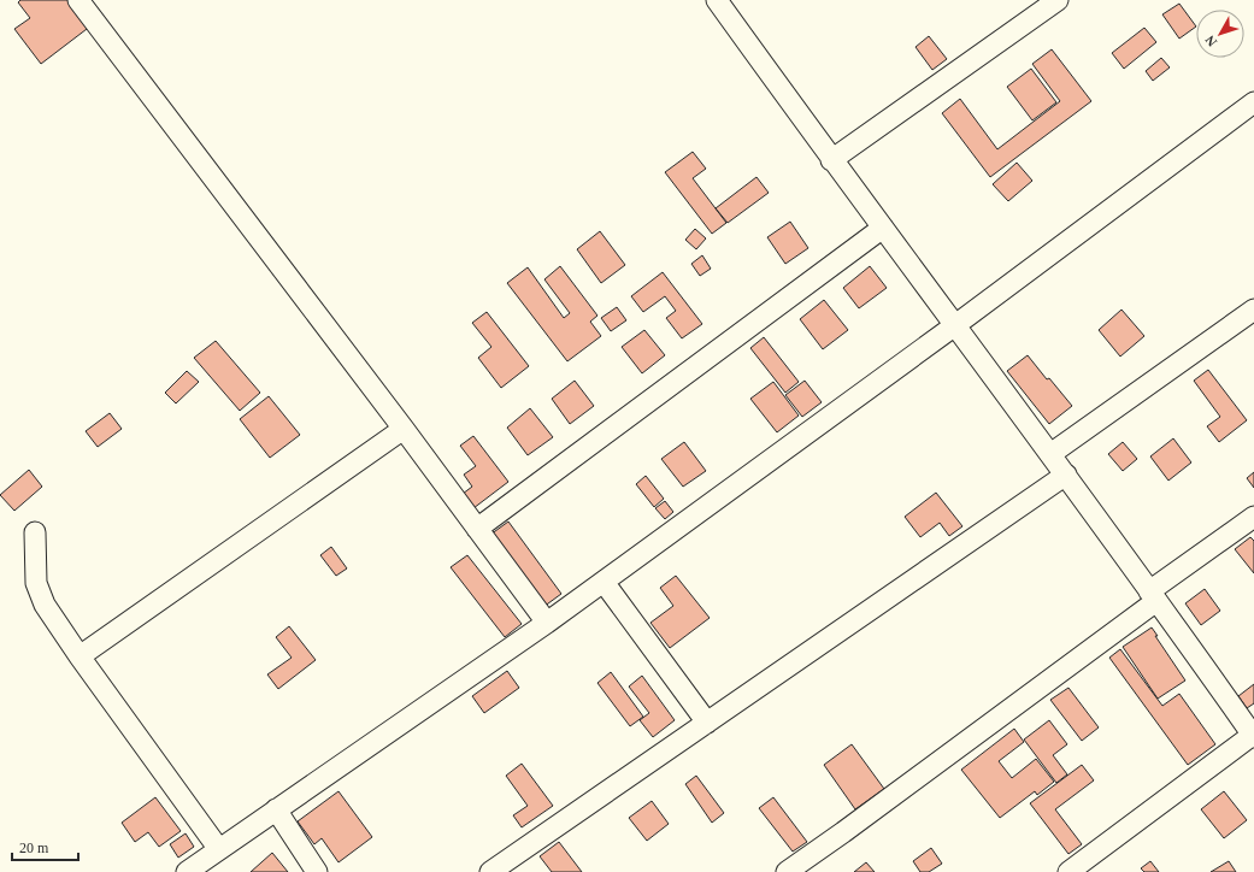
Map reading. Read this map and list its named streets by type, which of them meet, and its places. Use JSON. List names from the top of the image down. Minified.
{"scale_bar":"20 m","north":"bottom left"}
